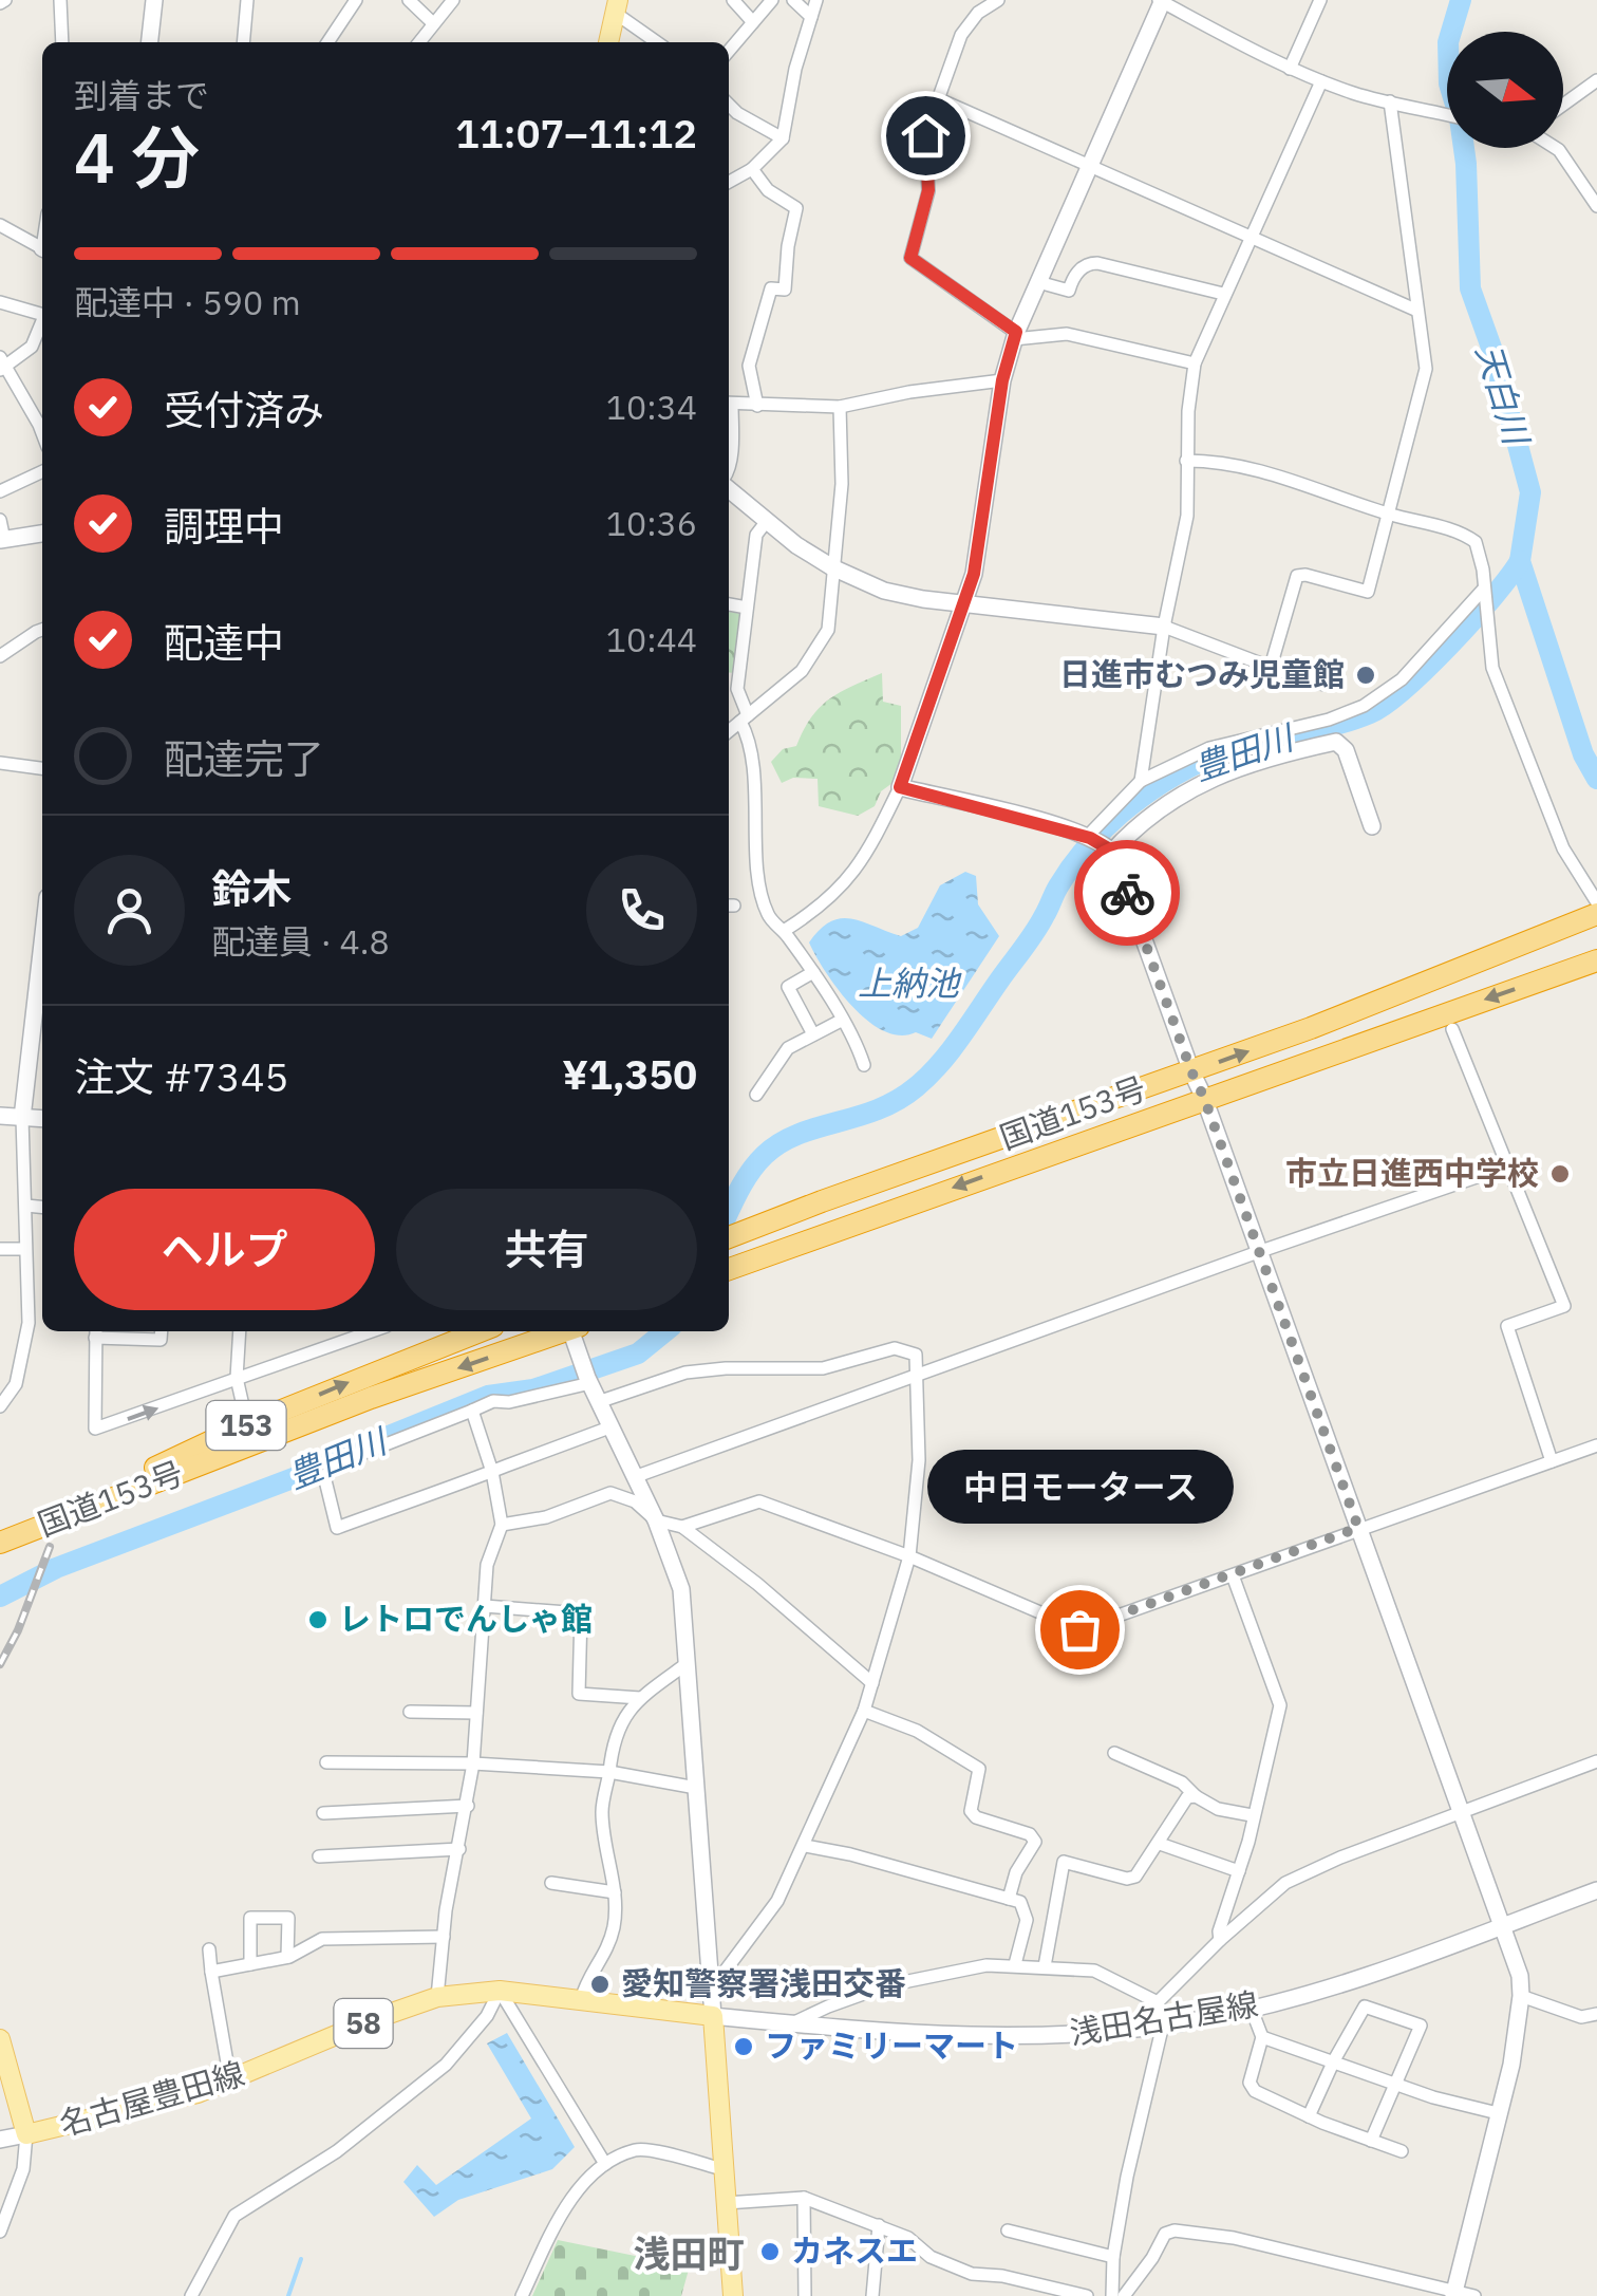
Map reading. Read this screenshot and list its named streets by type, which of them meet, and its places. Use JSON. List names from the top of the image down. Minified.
{"streets":{"highway":["国道153号","153"],"main road":["58","名古屋豊田線"],"street":["浅田名古屋線"]},"crossings":[["浅田名古屋線","名古屋豊田線"]],"districts":["浅田町"],"water":["天白川","豊田川","上納池"],"places":["日進市むつみ児童館","市立日進西中学校","レトロでんしゃ館","中日モータース","愛知警察署浅田交番","ファミリーマート","カネスエ"],"north":"right","page":{"heading":["4 分","到着まで","11:07–11:12"],"panel":["鈴木","配達員 · 4.8","注文 #7345","¥1,350"],"bar":"配達中 · 590 m","list":[["受付済み","10:34"],["調理中","10:36"],["配達中","10:44"],"配達完了"],"buttons":["ヘルプ","共有"],"bubble":"中日モータース"}}
